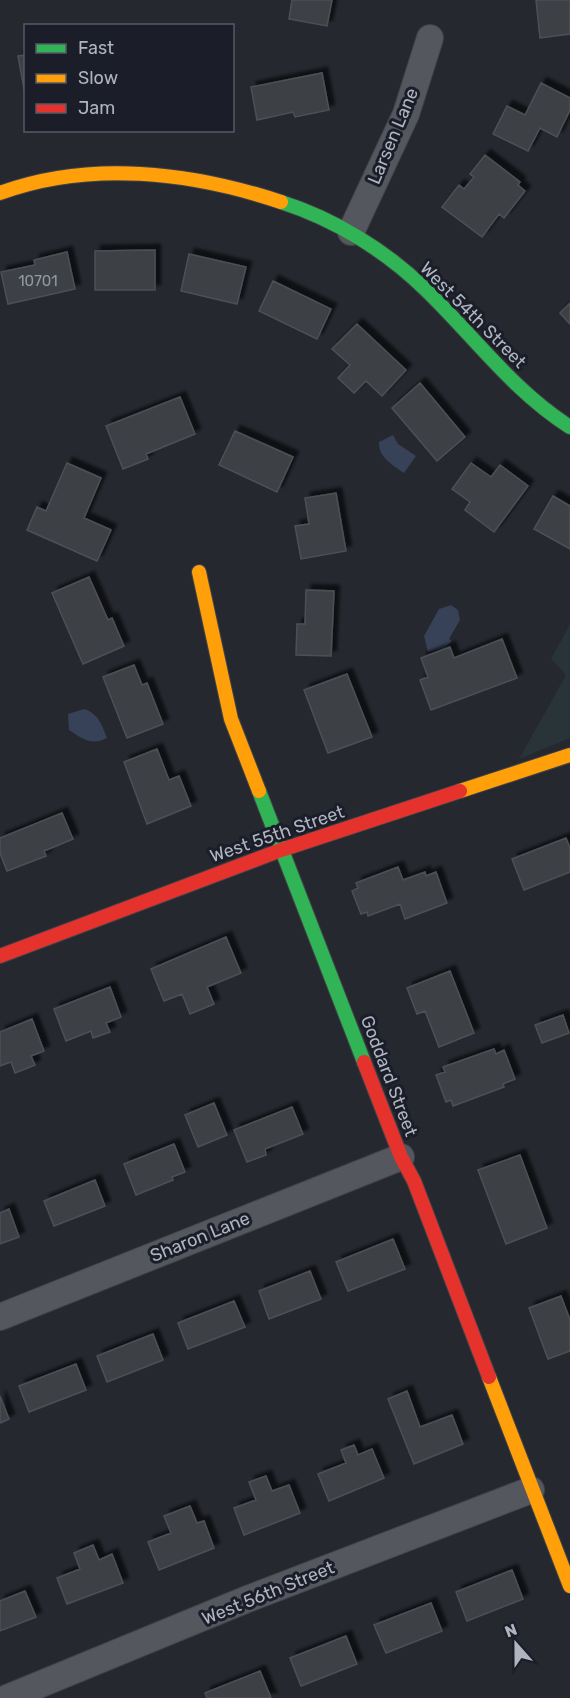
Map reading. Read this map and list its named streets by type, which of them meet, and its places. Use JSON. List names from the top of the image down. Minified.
{"streets":{"street":["Larsen Lane","West 54th Street","West 55th Street","Goddard Street","Sharon Lane","West 56th Street"]},"crossings":[["Larsen Lane","West 54th Street"],["West 55th Street","Goddard Street"],["Goddard Street","Sharon Lane"],["Goddard Street","West 56th Street"]],"house_numbers":["10701"],"legend":["Fast","Slow","Jam"],"north":"top"}
